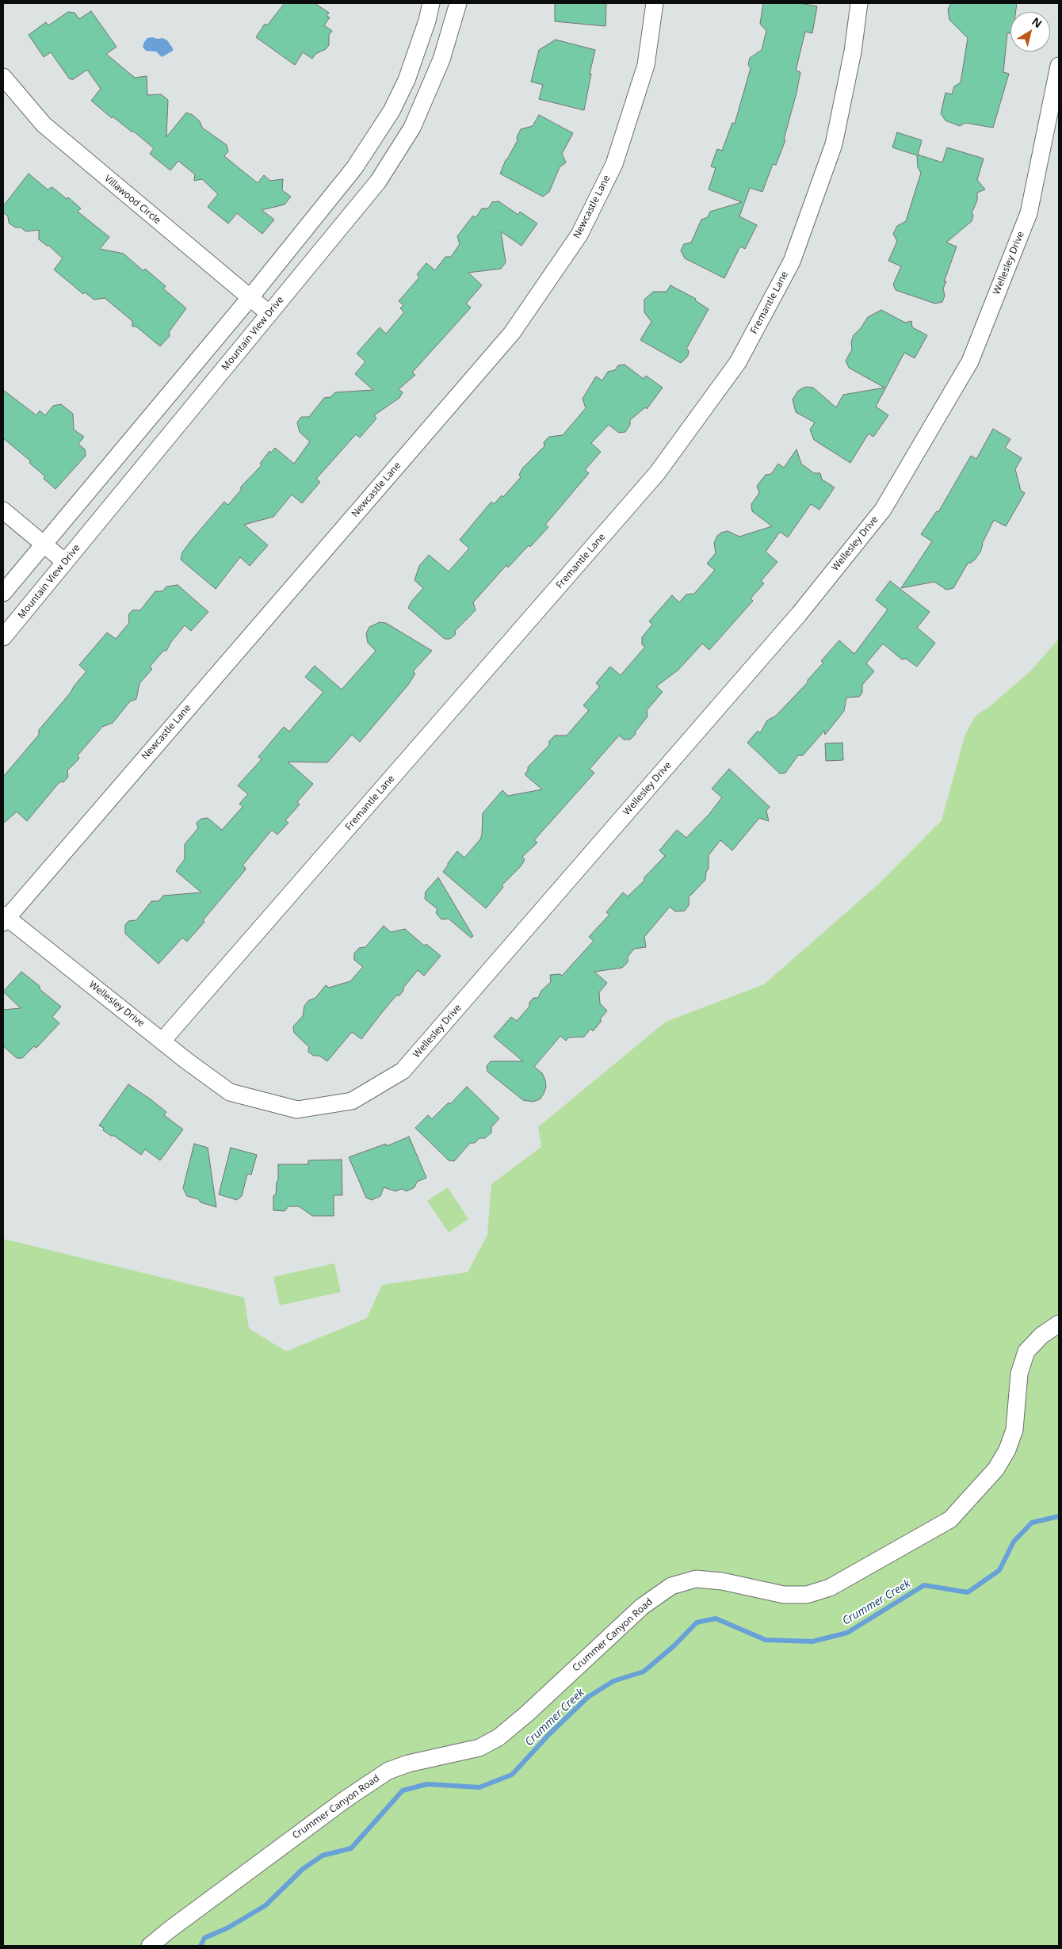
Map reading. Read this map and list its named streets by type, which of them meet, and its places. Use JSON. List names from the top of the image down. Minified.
{"streets":{"street":["Villawood Circle","Newcastle Lane","Wellesley Drive","Fremantle Lane","Mountain View Drive","Crummer Canyon Road"]},"crossings":[["Villawood Circle","Mountain View Drive"],["Newcastle Lane","Wellesley Drive"],["Wellesley Drive","Fremantle Lane"]],"water":["Crummer Creek"],"north":"top right"}
